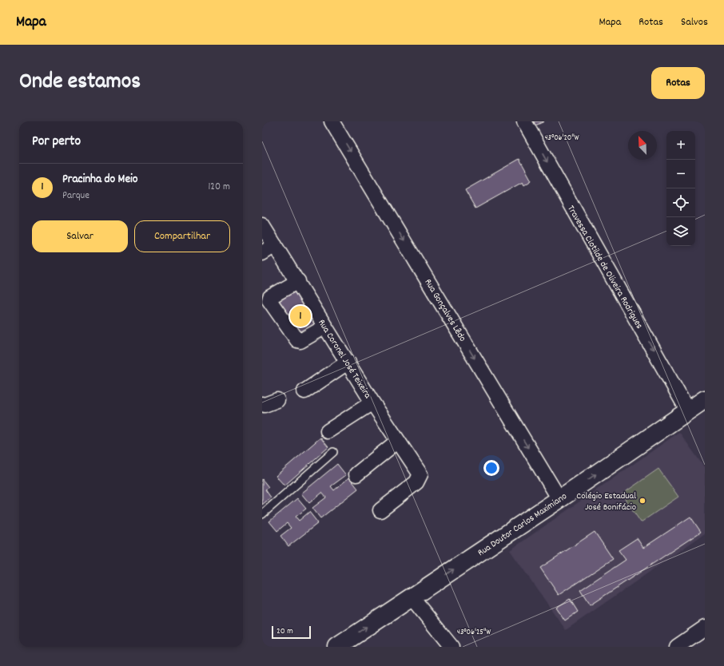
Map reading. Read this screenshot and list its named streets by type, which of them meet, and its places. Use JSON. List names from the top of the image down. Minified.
{"streets":{"main road":["Rua Doutor Carlos Maximiano"],"street":["Travessa Clotilde de Oliveira Rodrigues","Rua Gonçalves Lêdo","Rua Coronel José Teixeira"]},"crossings":[["Travessa Clotilde de Oliveira Rodrigues","Rua Doutor Carlos Maximiano"],["Rua Gonçalves Lêdo","Rua Doutor Carlos Maximiano"]],"one_way":["Travessa Clotilde de Oliveira Rodrigues","Rua Gonçalves Lêdo","Rua Doutor Carlos Maximiano"],"places":["Colégio Estadual José Bonifácio"],"scale_bar":"20 m","north":"top left","page":{"header":"Mapa","nav":["Mapa","Rotas","Salvos"],"title":"Onde estamos","buttons":["Rotas",["Salvar","Compartilhar"]],"heading":"Por perto","map_buttons":["+","−"],"list":[{"mark":"1","name":"Pracinha do Meio","note":"Parque","value":"120 m"}],"pins":"1","scale":"20 m"},"coordinates":["43°06'20\"W","43°06'25\"W"]}
